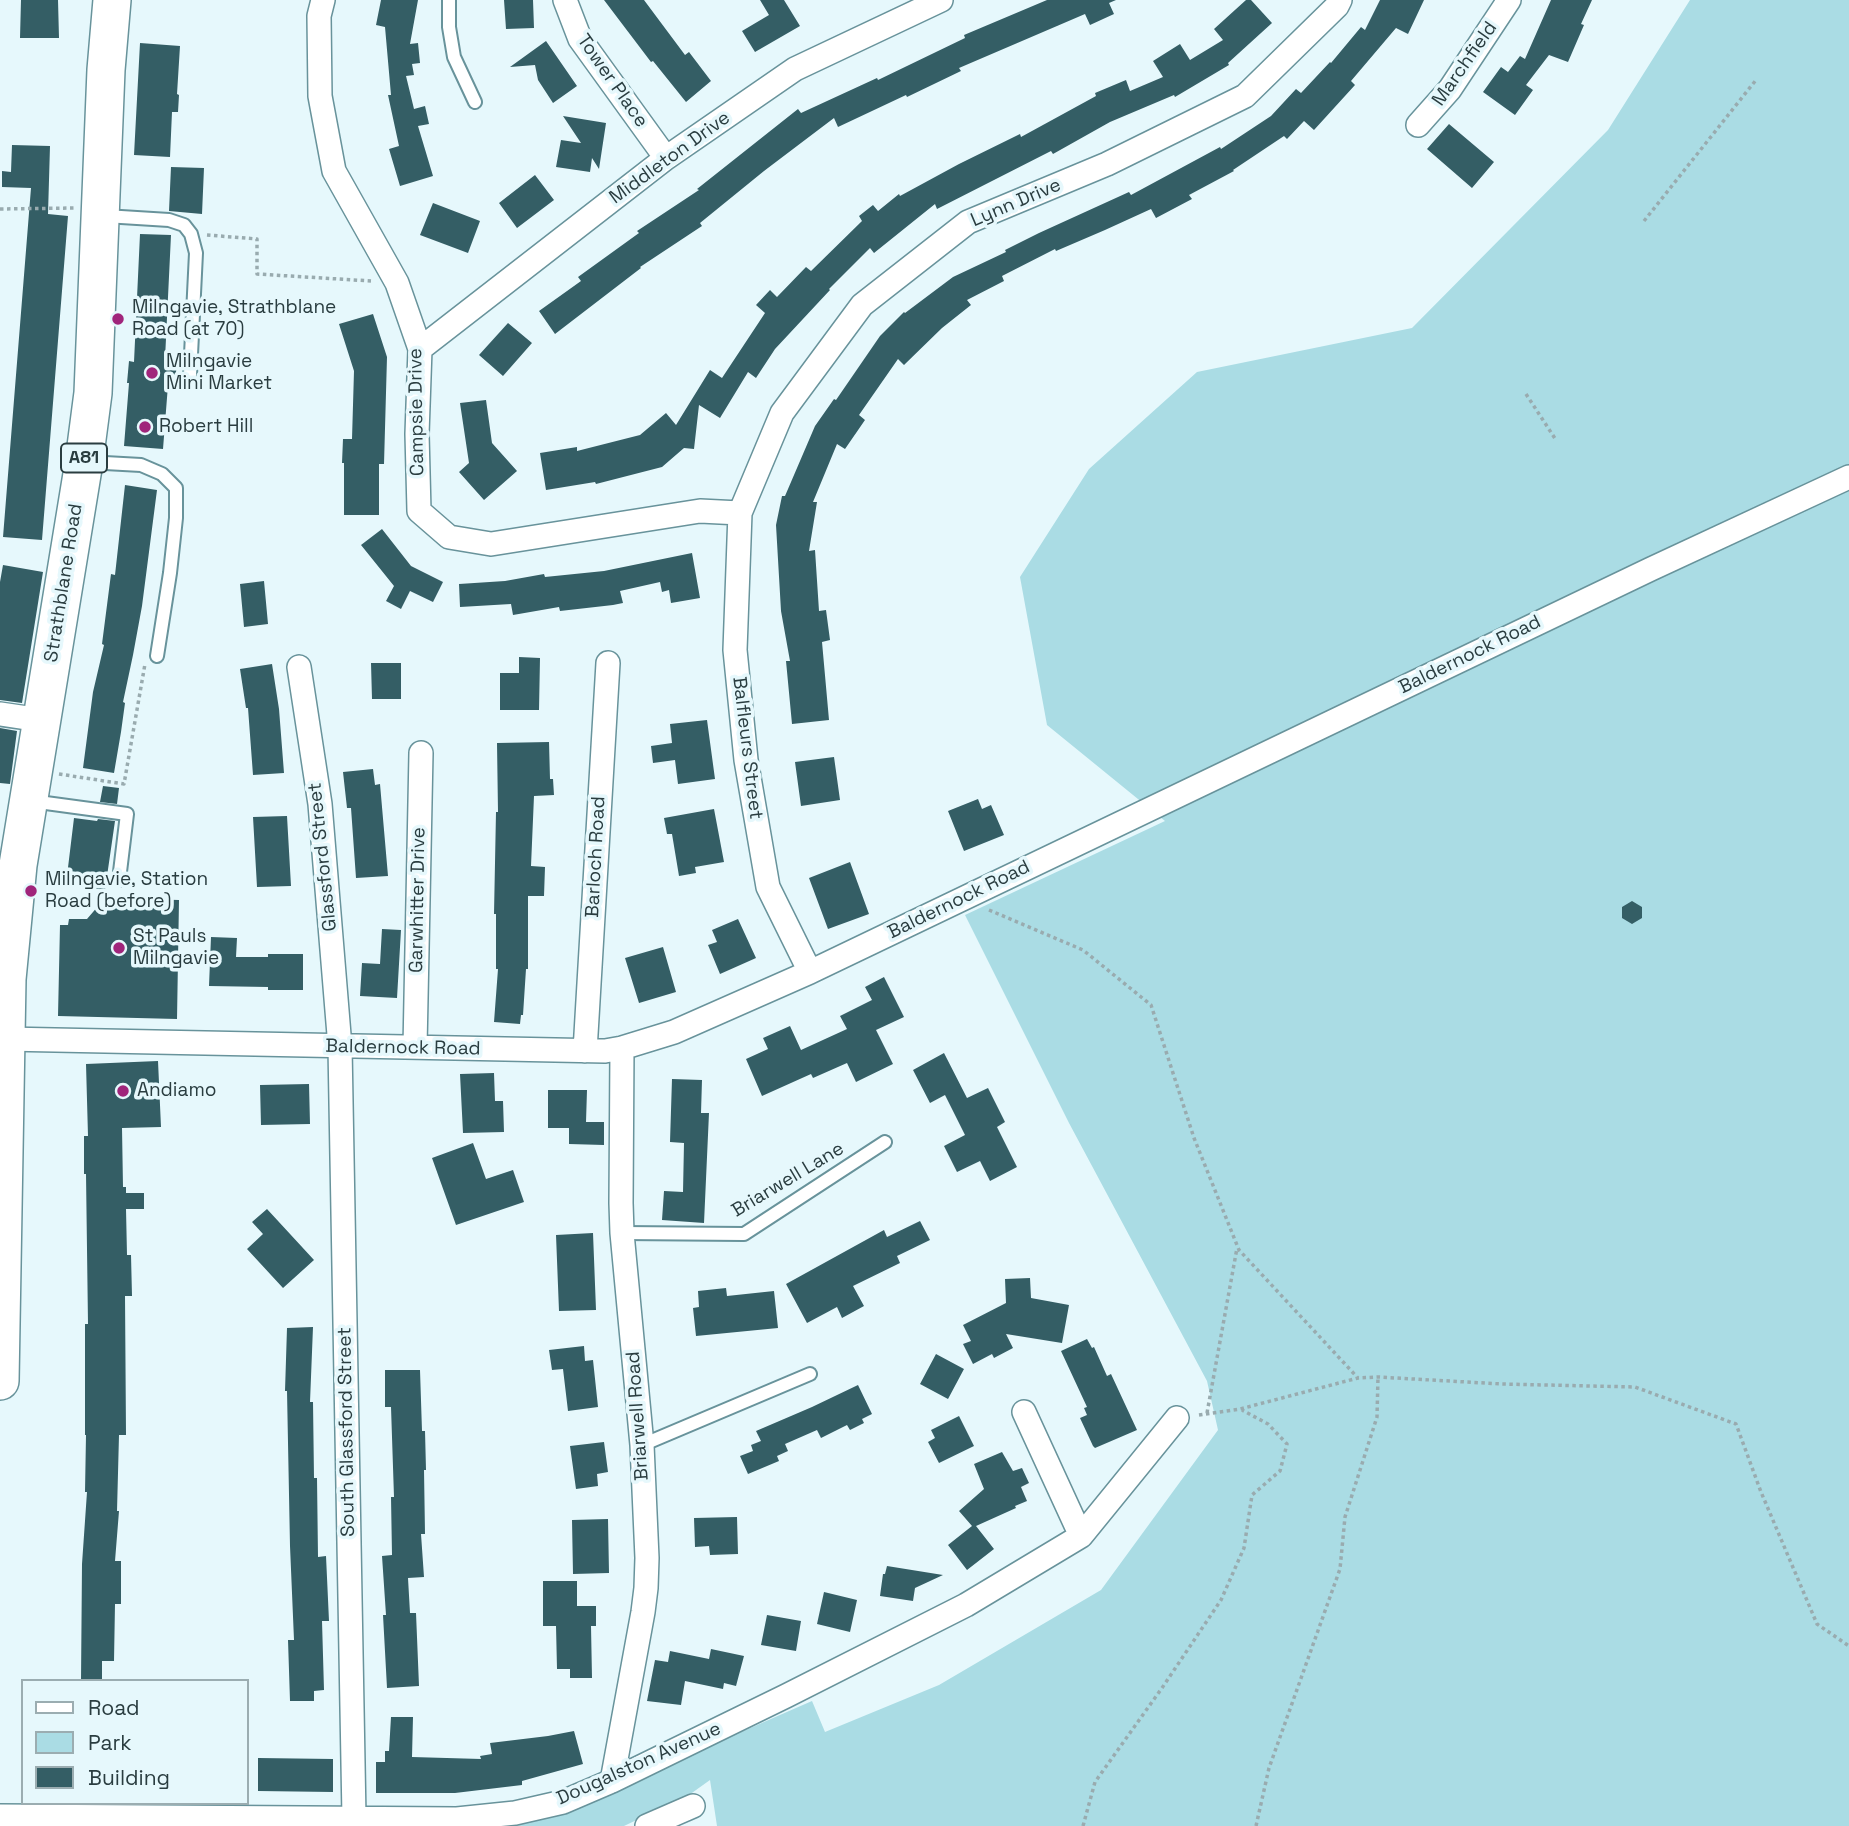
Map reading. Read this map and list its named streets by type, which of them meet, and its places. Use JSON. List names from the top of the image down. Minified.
{"streets":{"main road":["A81","Strathblane Road"],"street":["Marchfield","Tower Place","Middleton Drive","Lynn Drive","Campsie Drive","Baldernock Road","Balfleurs Street","Glassford Street","Barloch Road","Garwhitter Drive","Briarwell Road","South Glassford Street","Dougalston Avenue"],"lane":["Briarwell Lane"]},"crossings":[["Tower Place","Middleton Drive"],["Middleton Drive","Campsie Drive"],["Lynn Drive","Campsie Drive"],["Lynn Drive","Balfleurs Street"],["Campsie Drive","Balfleurs Street"],["A81","Strathblane Road"],["A81","Baldernock Road"],["Strathblane Road","Baldernock Road"],["Baldernock Road","Balfleurs Street"],["Baldernock Road","Glassford Street"],["Baldernock Road","Barloch Road"],["Baldernock Road","Garwhitter Drive"],["Baldernock Road","Briarwell Road"],["Baldernock Road","South Glassford Street"],["Glassford Street","South Glassford Street"],["Briarwell Lane","Briarwell Road"],["Briarwell Road","Dougalston Avenue"],["South Glassford Street","Dougalston Avenue"]],"places":["Milngavie, Strathblane Road (at 70)","Milngavie Mini Market","Robert Hill","Milngavie, Station Road (before)","St Pauls Milngavie","Andiamo"],"legend":["Road","Park","Building"]}
